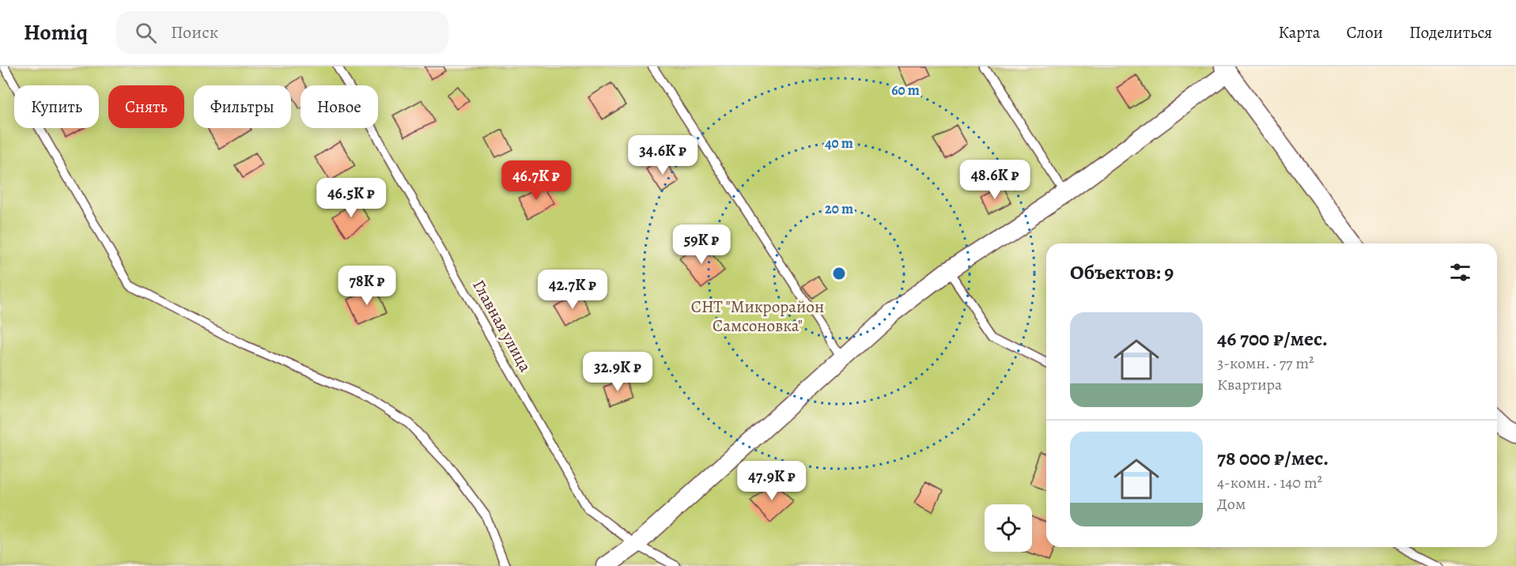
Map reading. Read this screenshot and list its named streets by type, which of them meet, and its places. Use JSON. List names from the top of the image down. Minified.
{"streets":{"lane":["Главная улица"]},"parks":["СНТ \"Микрорайон Самсоновка\""],"page":{"header":"Homiq","search":"Поиск","nav":["Карта","Слои","Поделиться"],"chip":["Купить","Снять","Фильтры","Новое"],"price":["34.6K ₽","48.6K ₽","46.7K ₽","46.5K ₽","59K ₽","78K ₽","42.7K ₽","32.9K ₽","47.9K ₽"],"heading":"Объектов: 9","list":[{"name":"46 700 ₽/мес.","note":"3-комн. · 77 m² · Квартира"},{"name":"78 000 ₽/мес.","note":"4-комн. · 140 m² · Дом"}]},"rings":["60 m","40 m","20 m"]}
